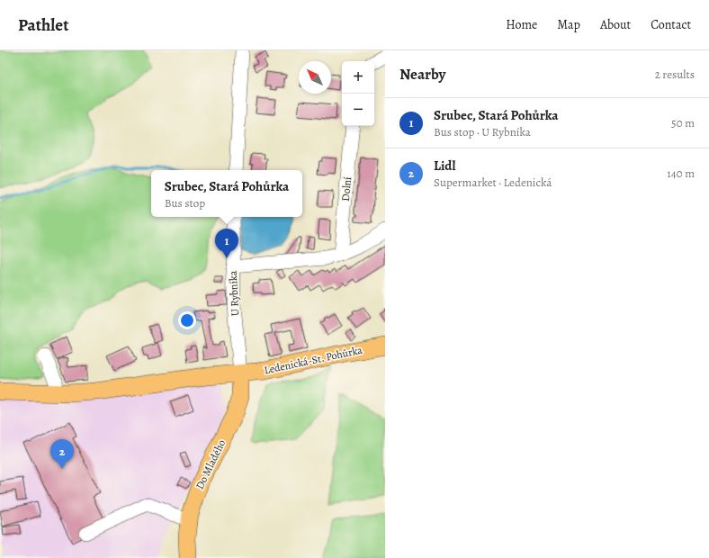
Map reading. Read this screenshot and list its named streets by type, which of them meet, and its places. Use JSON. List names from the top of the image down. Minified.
{"streets":{"main road":["Ledenická-St. Pohůrka","Do Mladého"],"street":["Dolní","U Rybníka"]},"crossings":[["U Rybníka","Ledenická-St. Pohůrka"],["U Rybníka","Do Mladého"],["Ledenická-St. Pohůrka","Do Mladého"]],"north":"top left","page":{"header":"Pathlet","nav":["Home","Map","About","Contact"],"heading":["Nearby","2 results"],"map_buttons":["+","−"],"list":[{"mark":"1","name":"Srubec, Stará Pohůrka","note":"Bus stop · U Rybníka","value":"50 m"},{"mark":"2","name":"Lidl","note":"Supermarket · Ledenická","value":"140 m"}],"popup":["Srubec, Stará Pohůrka","Bus stop"],"pins":["1","2"]}}
